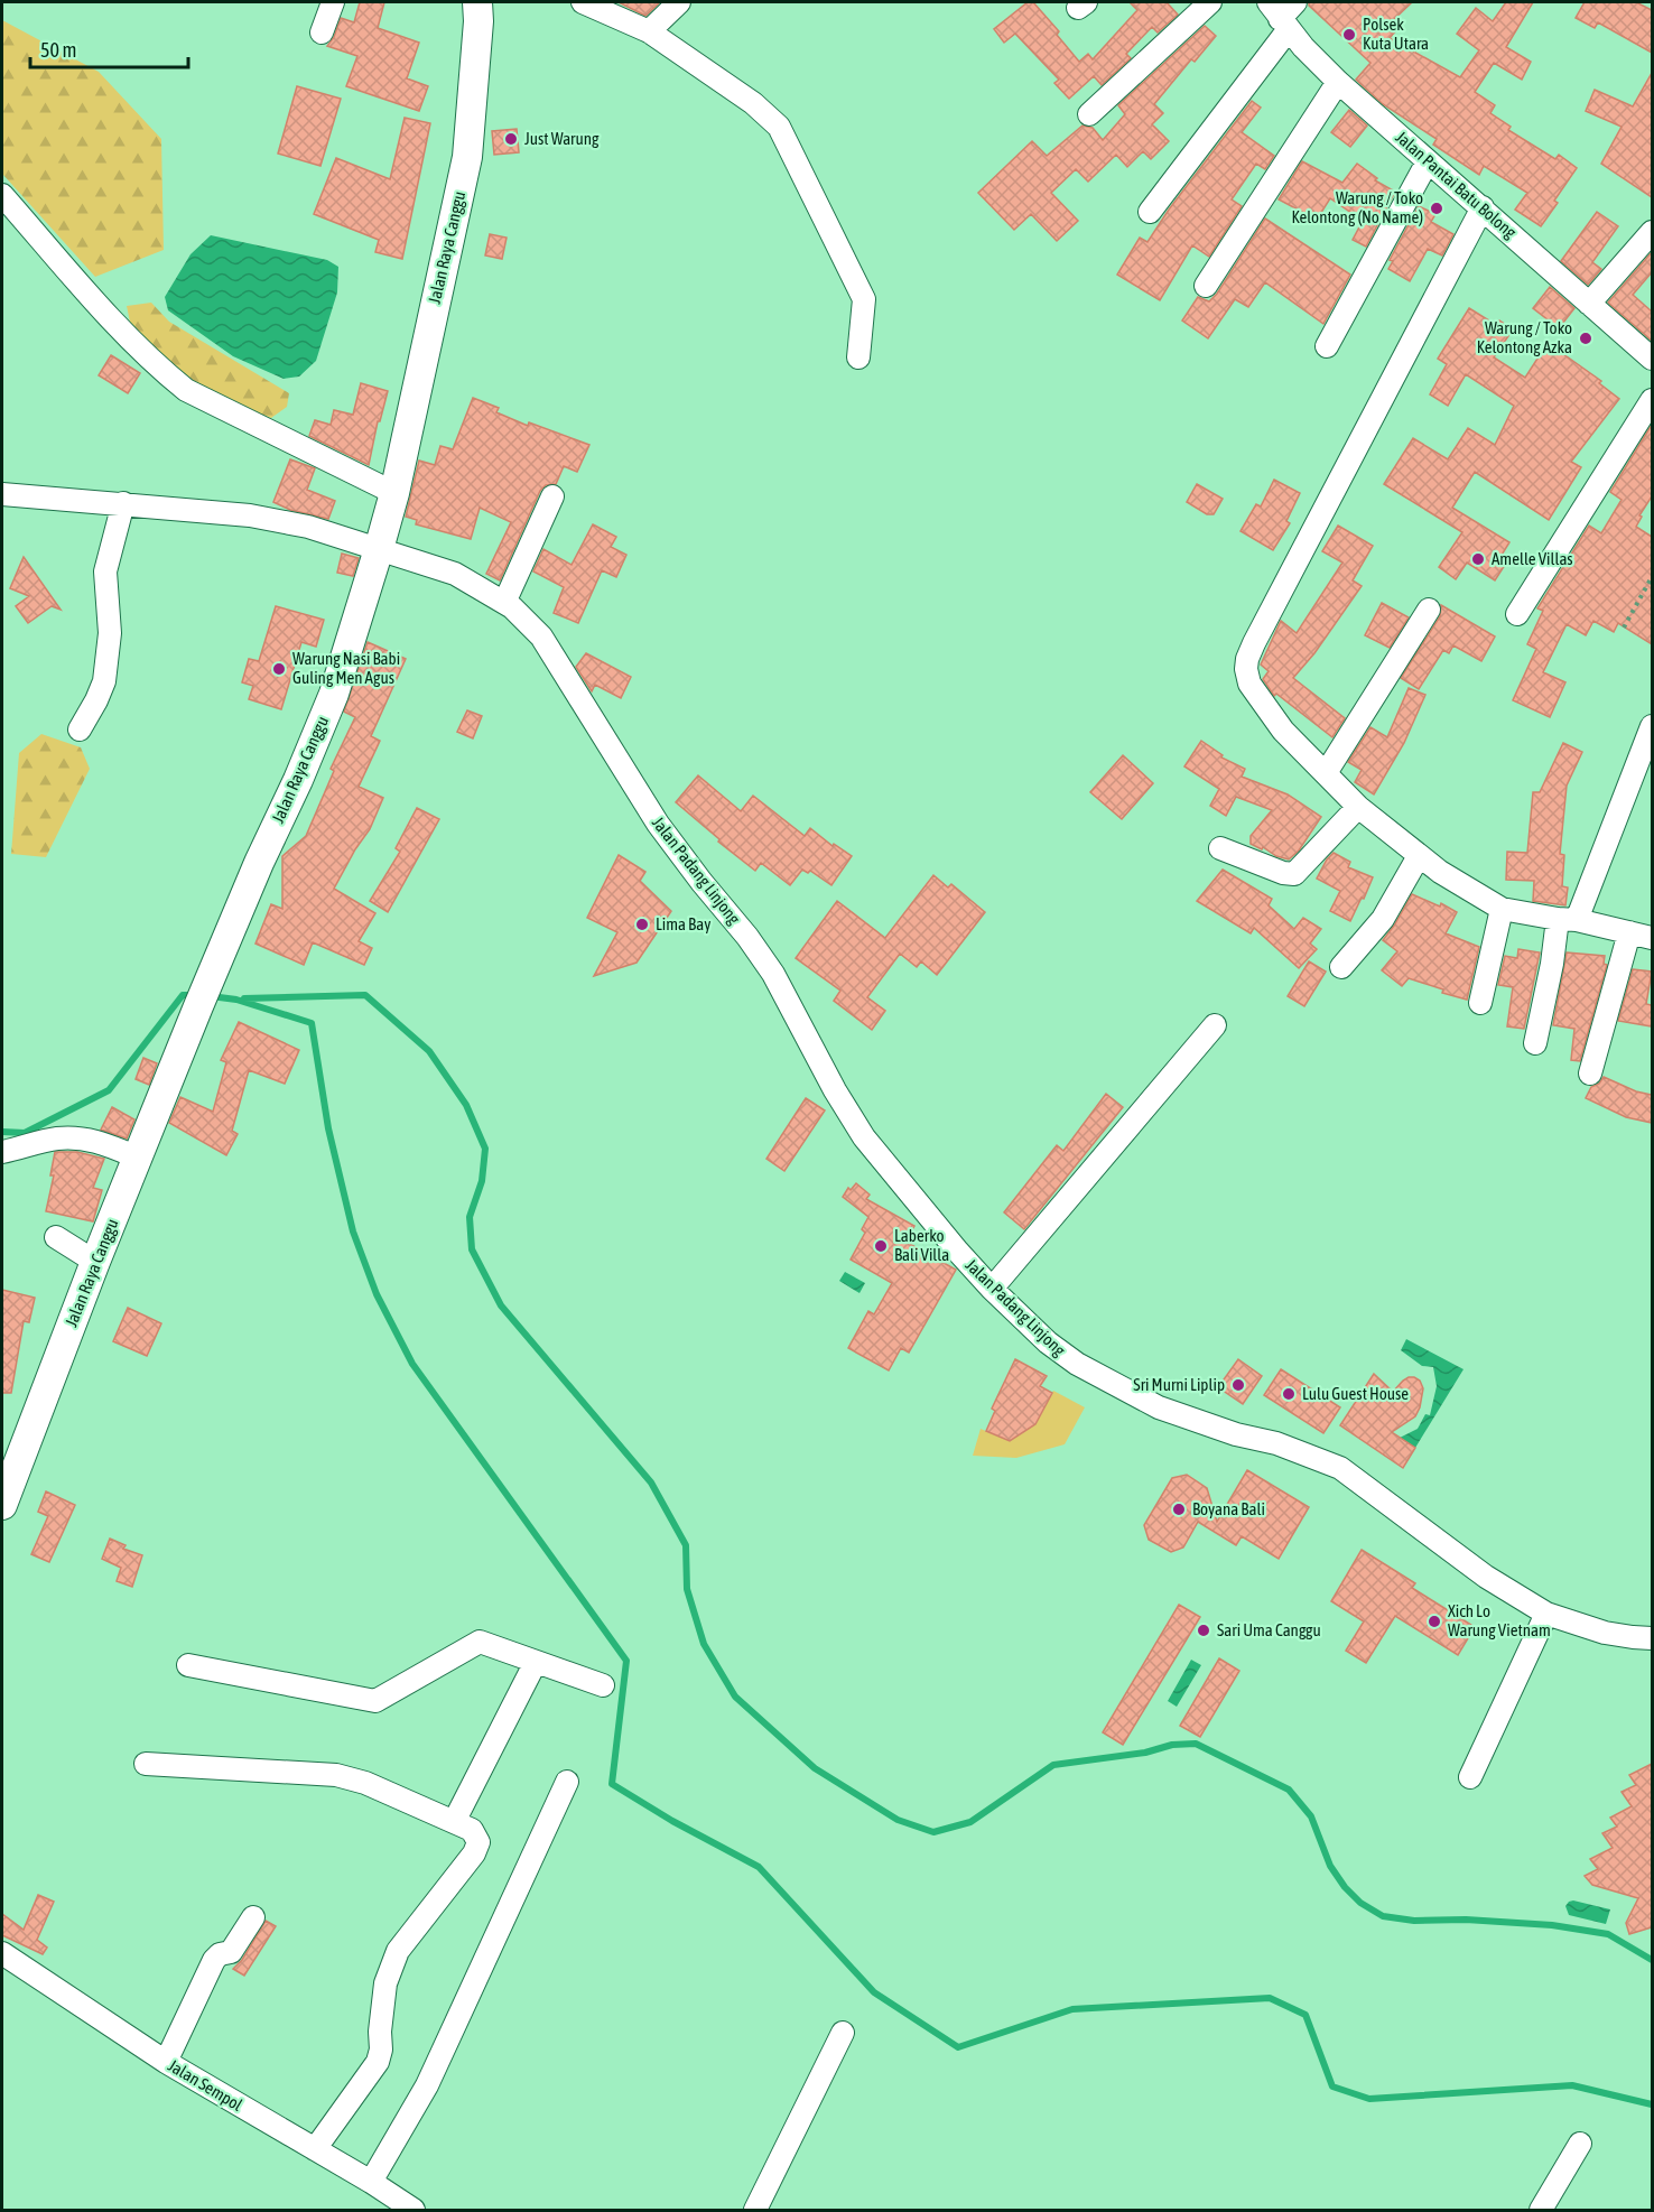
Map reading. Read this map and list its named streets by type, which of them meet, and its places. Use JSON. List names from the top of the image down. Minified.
{"streets":{"main road":["Jalan Raya Canggu"],"street":["Jalan Pantai Batu Bolong","Jalan Padang Linjong","Jalan Sempol"]},"crossings":[["Jalan Raya Canggu","Jalan Padang Linjong"]],"places":["Polsek Kuta Utara","Just Warung","Warung / Toko Kelontong (No Name)","Warung / Toko Kelontong Azka","Amelle Villas","Warung Nasi Babi Guling Men Agus","Lima Bay","Laberko Bali Villa","Sri Murni Liplip","Lulu Guest House","Boyana Bali","Xich Lo Warung Vietnam","Sari Uma Canggu"],"scale_bar":"50 m"}
